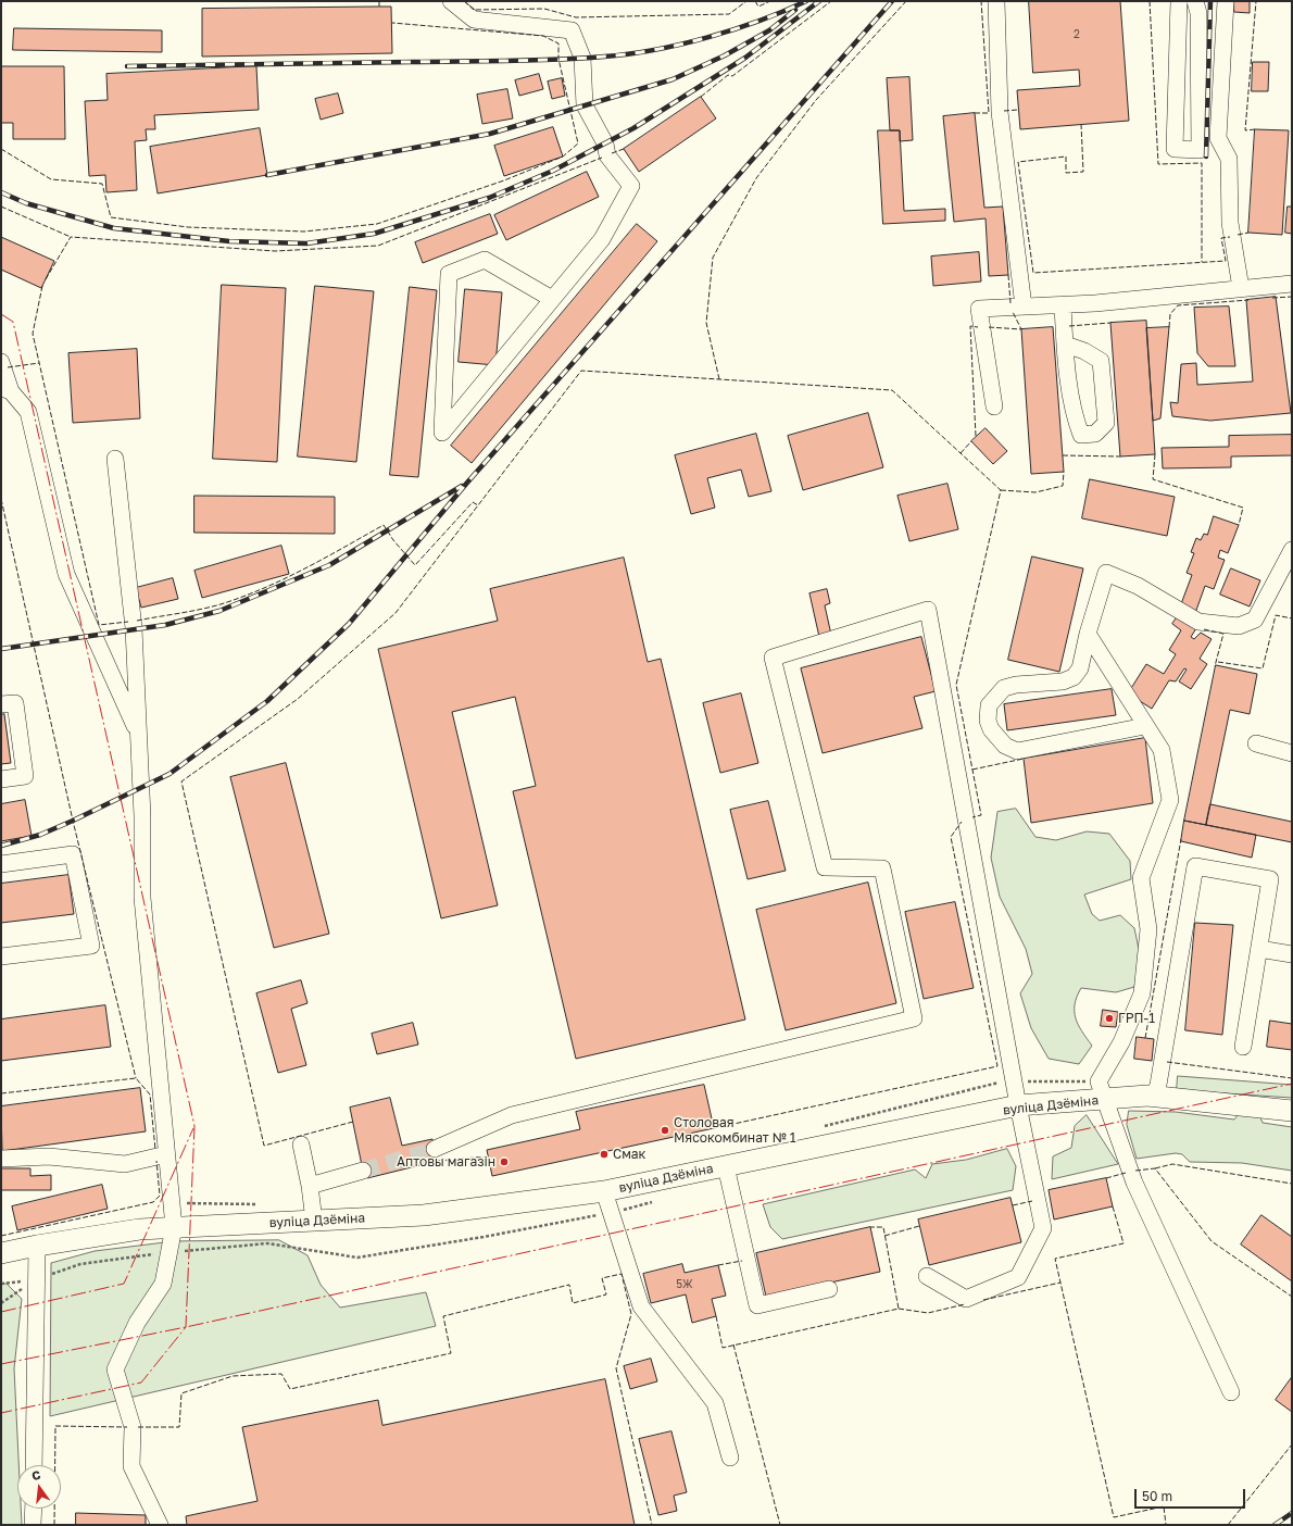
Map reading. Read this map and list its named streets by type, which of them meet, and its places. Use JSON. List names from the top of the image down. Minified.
{"streets":{"main road":["вуліца Дзёміна"]},"places":["ГРП-1","Столовая Мясокомбинат № 1","Смак","Аптовы магазін"],"house_numbers":["2","5Ж"],"scale_bar":"50 m","north":"top"}
